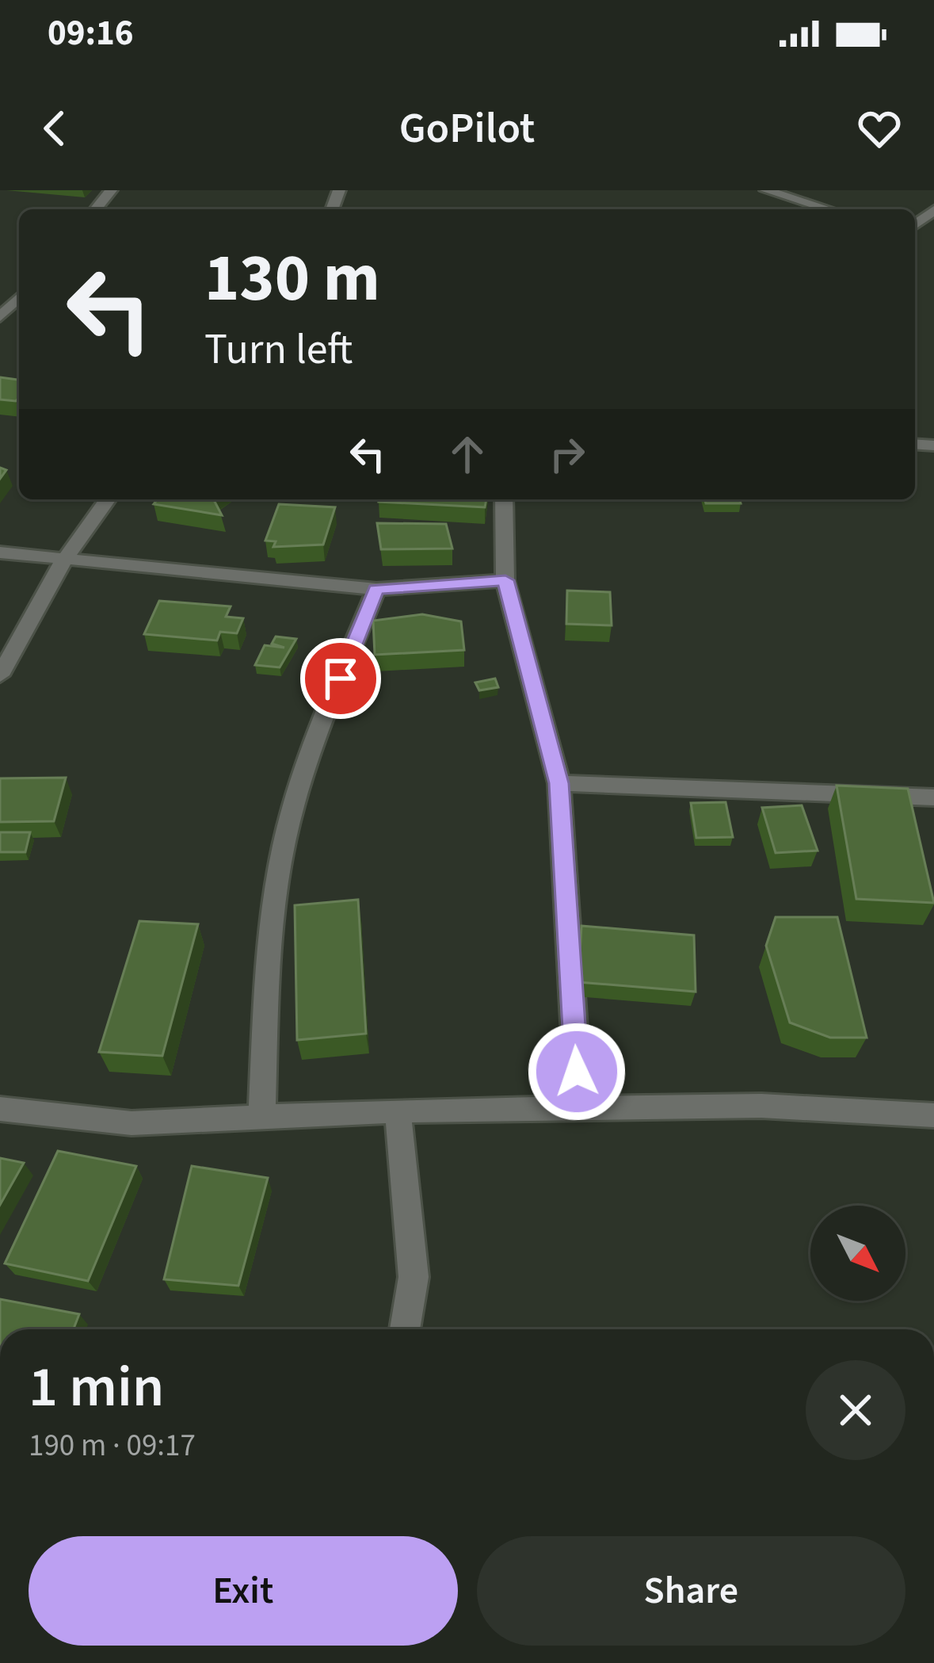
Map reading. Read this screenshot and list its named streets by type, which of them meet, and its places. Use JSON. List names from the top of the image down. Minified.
{"north":"bottom right","page":{"status":"09:16","header":"GoPilot","turn":["130 m","Turn left"],"heading":["1 min","190 m · 09:17"],"buttons":["Exit","Share"]}}
